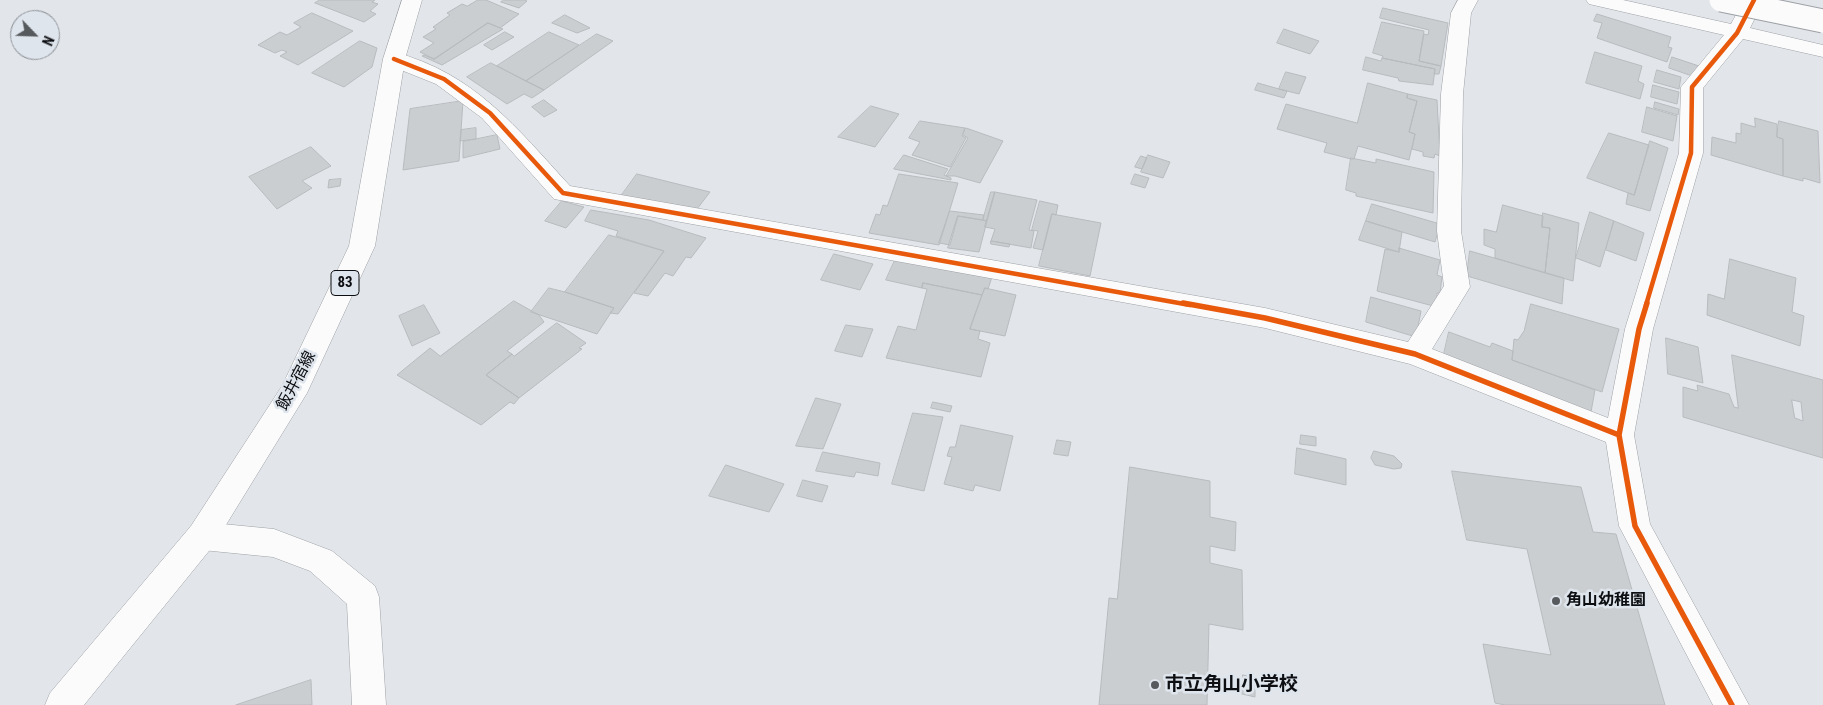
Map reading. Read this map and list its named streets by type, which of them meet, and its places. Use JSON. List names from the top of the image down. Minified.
{"streets":{"main road":["83","飯井宿線"]},"places":["角山幼稚園","市立角山小学校"],"north":"bottom right"}
